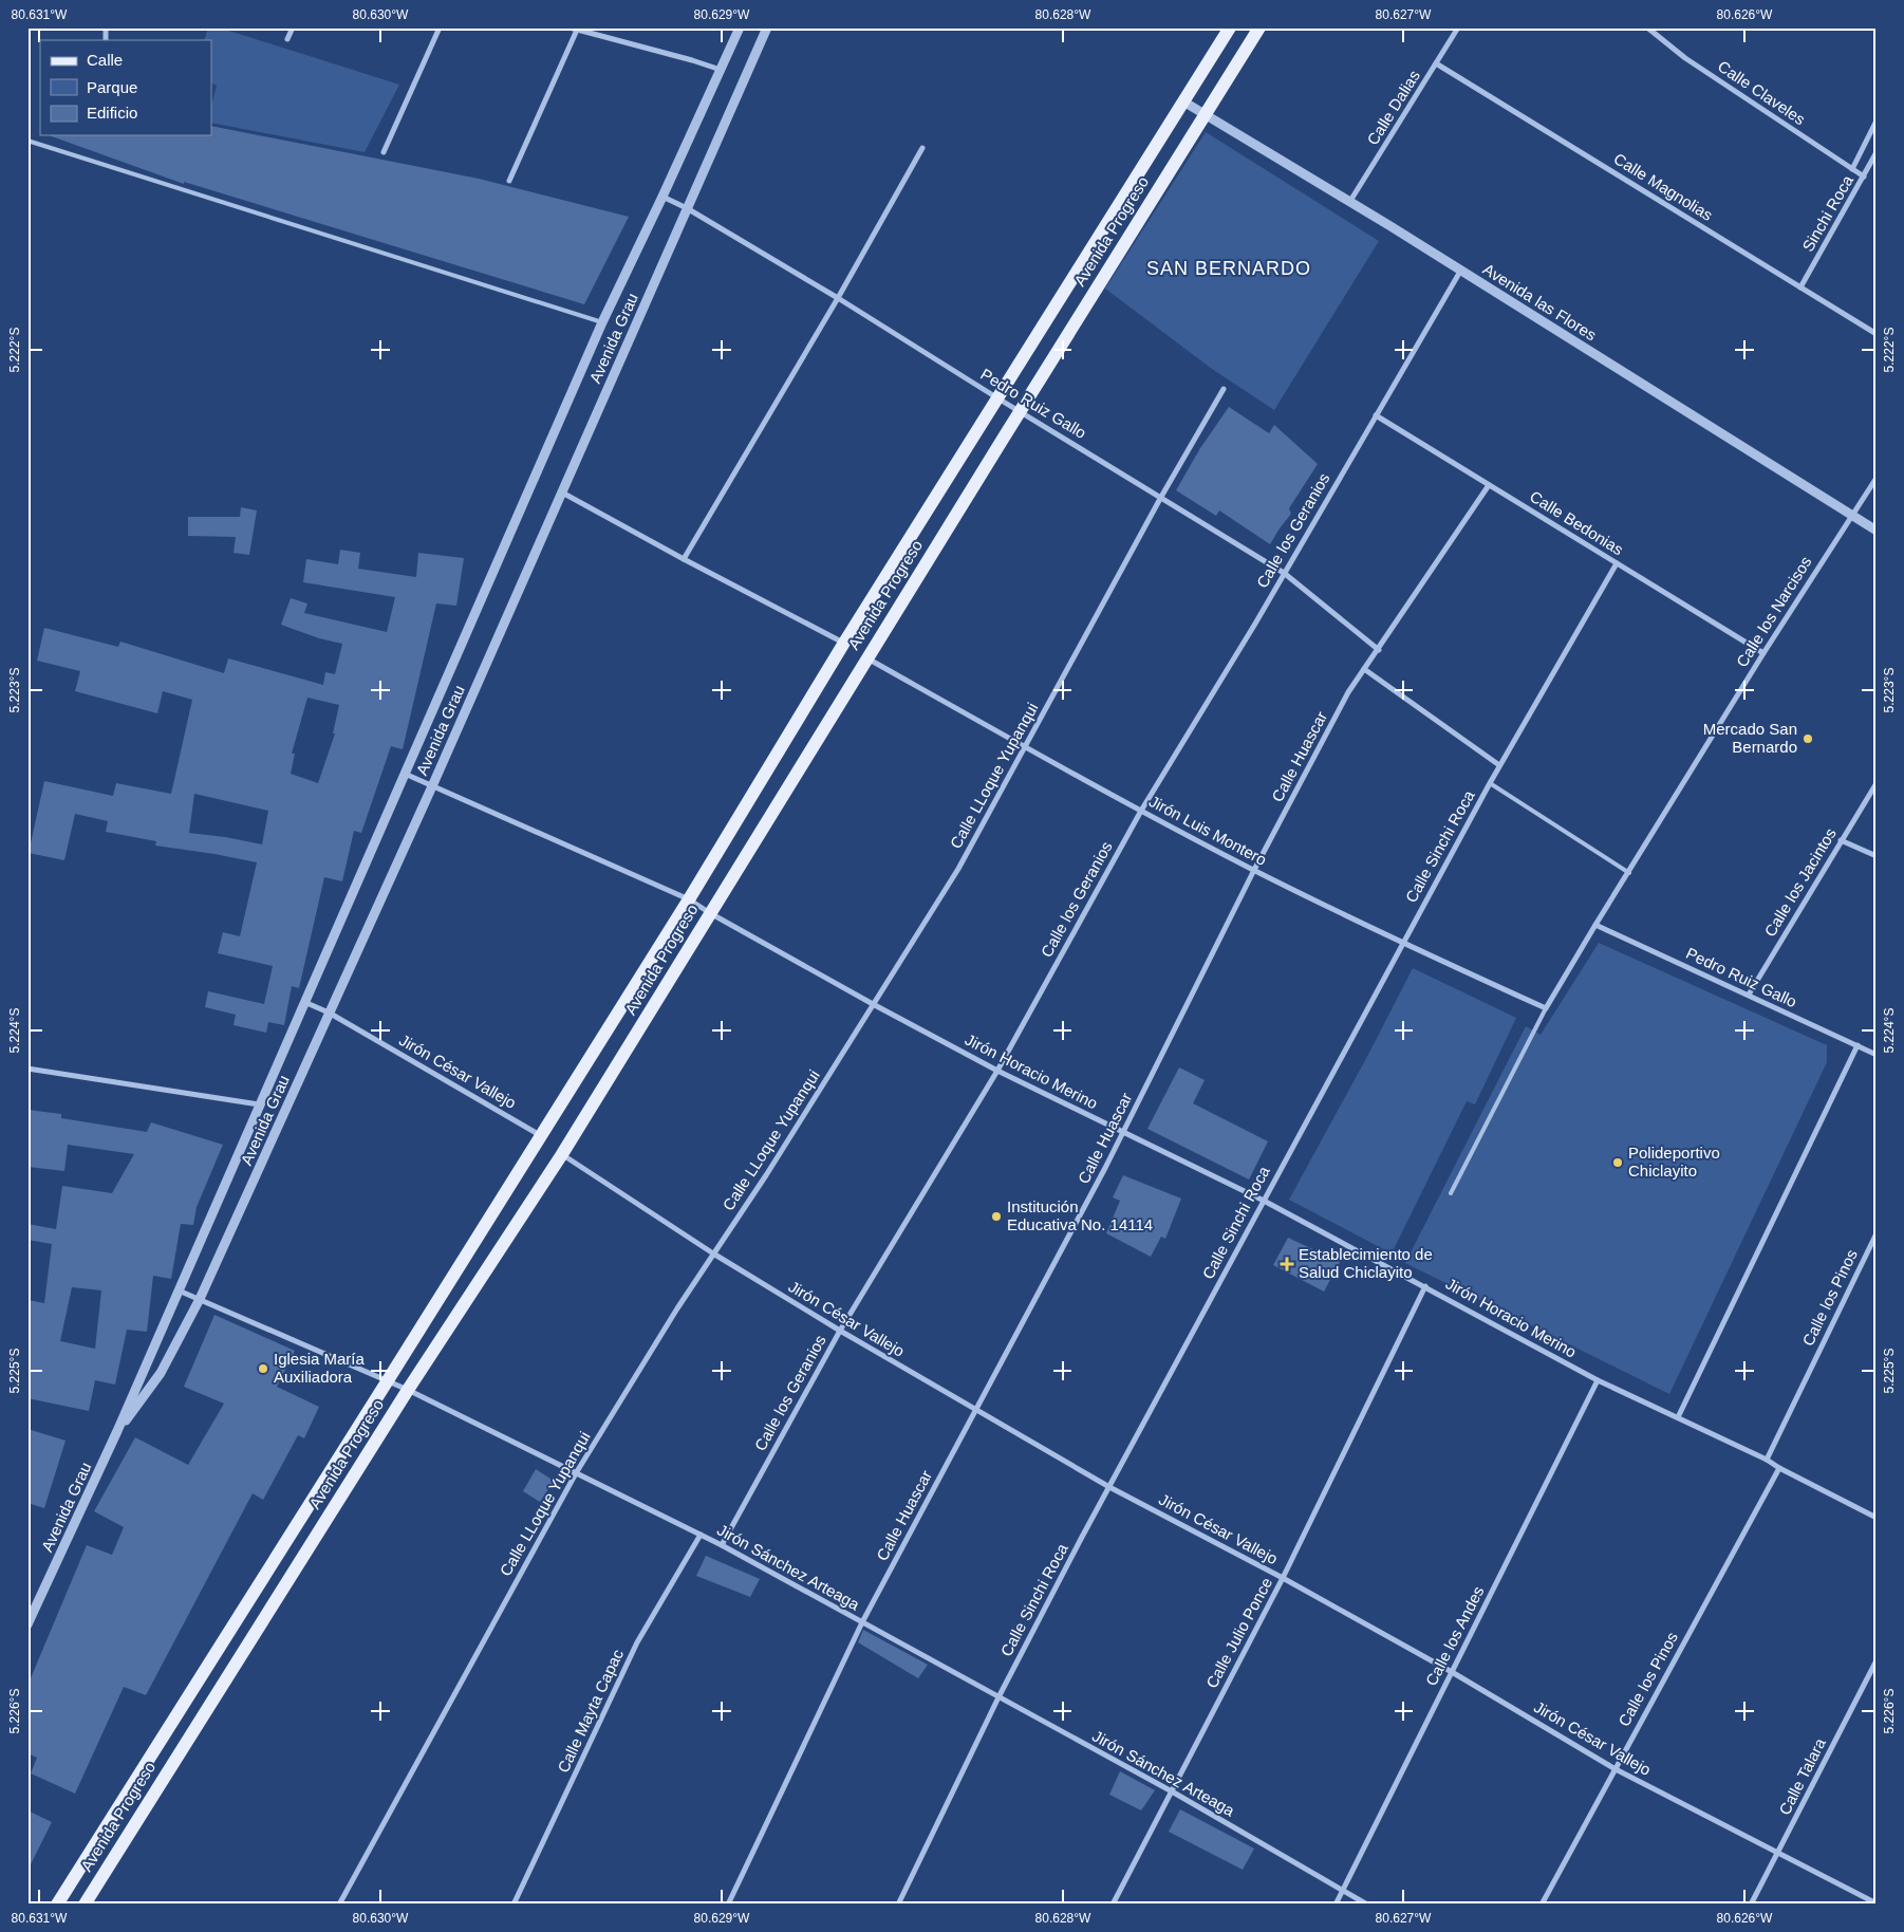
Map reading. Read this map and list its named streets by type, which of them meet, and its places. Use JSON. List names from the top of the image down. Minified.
{"streets":{"main road":["Avenida Progreso"],"street":["Calle Claveles","Calle Dalias","Calle Magnolias","Sinchi Roca","Avenida las Flores","Avenida Grau","Pedro Ruiz Gallo","Calle Bedonias","Calle los Geranios","Calle los Narcisos","Calle Huascar","Calle LLoque Yupanqui","Jirón Luis Montero","Calle Sinchi Roca","Calle los Jacintos","Jirón César Vallejo","Jirón Horacio Merino","Calle los Pinos","Jirón Sánchez Arteaga","Calle Julio Ponce","Calle los Andes","Calle Mayta Capac","Calle Talara"]},"crossings":[["Calle Claveles","Sinchi Roca"],["Calle Dalias","Calle Magnolias"],["Calle Dalias","Avenida las Flores"],["Calle Magnolias","Sinchi Roca"],["Avenida Progreso","Avenida las Flores"],["Avenida Progreso","Pedro Ruiz Gallo"],["Avenida Progreso","Jirón Luis Montero"],["Avenida Progreso","Jirón César Vallejo"],["Avenida Progreso","Jirón Horacio Merino"],["Avenida Progreso","Jirón Sánchez Arteaga"],["Avenida las Flores","Calle los Geranios"],["Avenida las Flores","Calle los Narcisos"],["Avenida Grau","Pedro Ruiz Gallo"],["Avenida Grau","Jirón César Vallejo"],["Avenida Grau","Jirón Horacio Merino"],["Avenida Grau","Jirón Sánchez Arteaga"],["Pedro Ruiz Gallo","Calle los Geranios"],["Pedro Ruiz Gallo","Calle los Narcisos"],["Pedro Ruiz Gallo","Calle Huascar"],["Pedro Ruiz Gallo","Calle LLoque Yupanqui"],["Pedro Ruiz Gallo","Calle los Jacintos"],["Calle Bedonias","Calle los Geranios"],["Calle Bedonias","Calle los Narcisos"],["Calle Bedonias","Calle Huascar"],["Calle Bedonias","Calle Sinchi Roca"],["Calle los Geranios","Jirón Luis Montero"],["Calle los Geranios","Jirón César Vallejo"],["Calle los Geranios","Jirón Horacio Merino"],["Calle los Geranios","Jirón Sánchez Arteaga"],["Calle Huascar","Jirón Luis Montero"],["Calle Huascar","Jirón César Vallejo"],["Calle Huascar","Jirón Horacio Merino"],["Calle Huascar","Jirón Sánchez Arteaga"],["Calle LLoque Yupanqui","Jirón Luis Montero"],["Calle LLoque Yupanqui","Jirón César Vallejo"],["Calle LLoque Yupanqui","Jirón Horacio Merino"],["Calle LLoque Yupanqui","Jirón Sánchez Arteaga"],["Jirón Luis Montero","Calle Sinchi Roca"],["Calle Sinchi Roca","Jirón César Vallejo"],["Calle Sinchi Roca","Jirón Horacio Merino"],["Calle Sinchi Roca","Jirón Sánchez Arteaga"],["Jirón César Vallejo","Calle los Pinos"],["Jirón César Vallejo","Calle Julio Ponce"],["Jirón César Vallejo","Calle los Andes"],["Jirón César Vallejo","Calle Talara"],["Jirón Horacio Merino","Calle los Pinos"],["Jirón Horacio Merino","Calle Julio Ponce"],["Jirón Horacio Merino","Calle los Andes"],["Jirón Sánchez Arteaga","Calle Julio Ponce"],["Jirón Sánchez Arteaga","Calle los Andes"],["Jirón Sánchez Arteaga","Calle Mayta Capac"]],"districts":["SAN BERNARDO"],"places":{"other":["Mercado San Bernardo","Polideportivo Chiclayito","Institución Educativa No. 14114","Iglesia María Auxiliadora"],"health":["Establecimiento de Salud Chiclayito"]},"legend":["Calle","Parque","Edificio"],"coordinates":["80.631°W","80.630°W","80.629°W","80.628°W","80.627°W","80.626°W","5.222°S","5.223°S","5.224°S","5.225°S","5.226°S"]}
